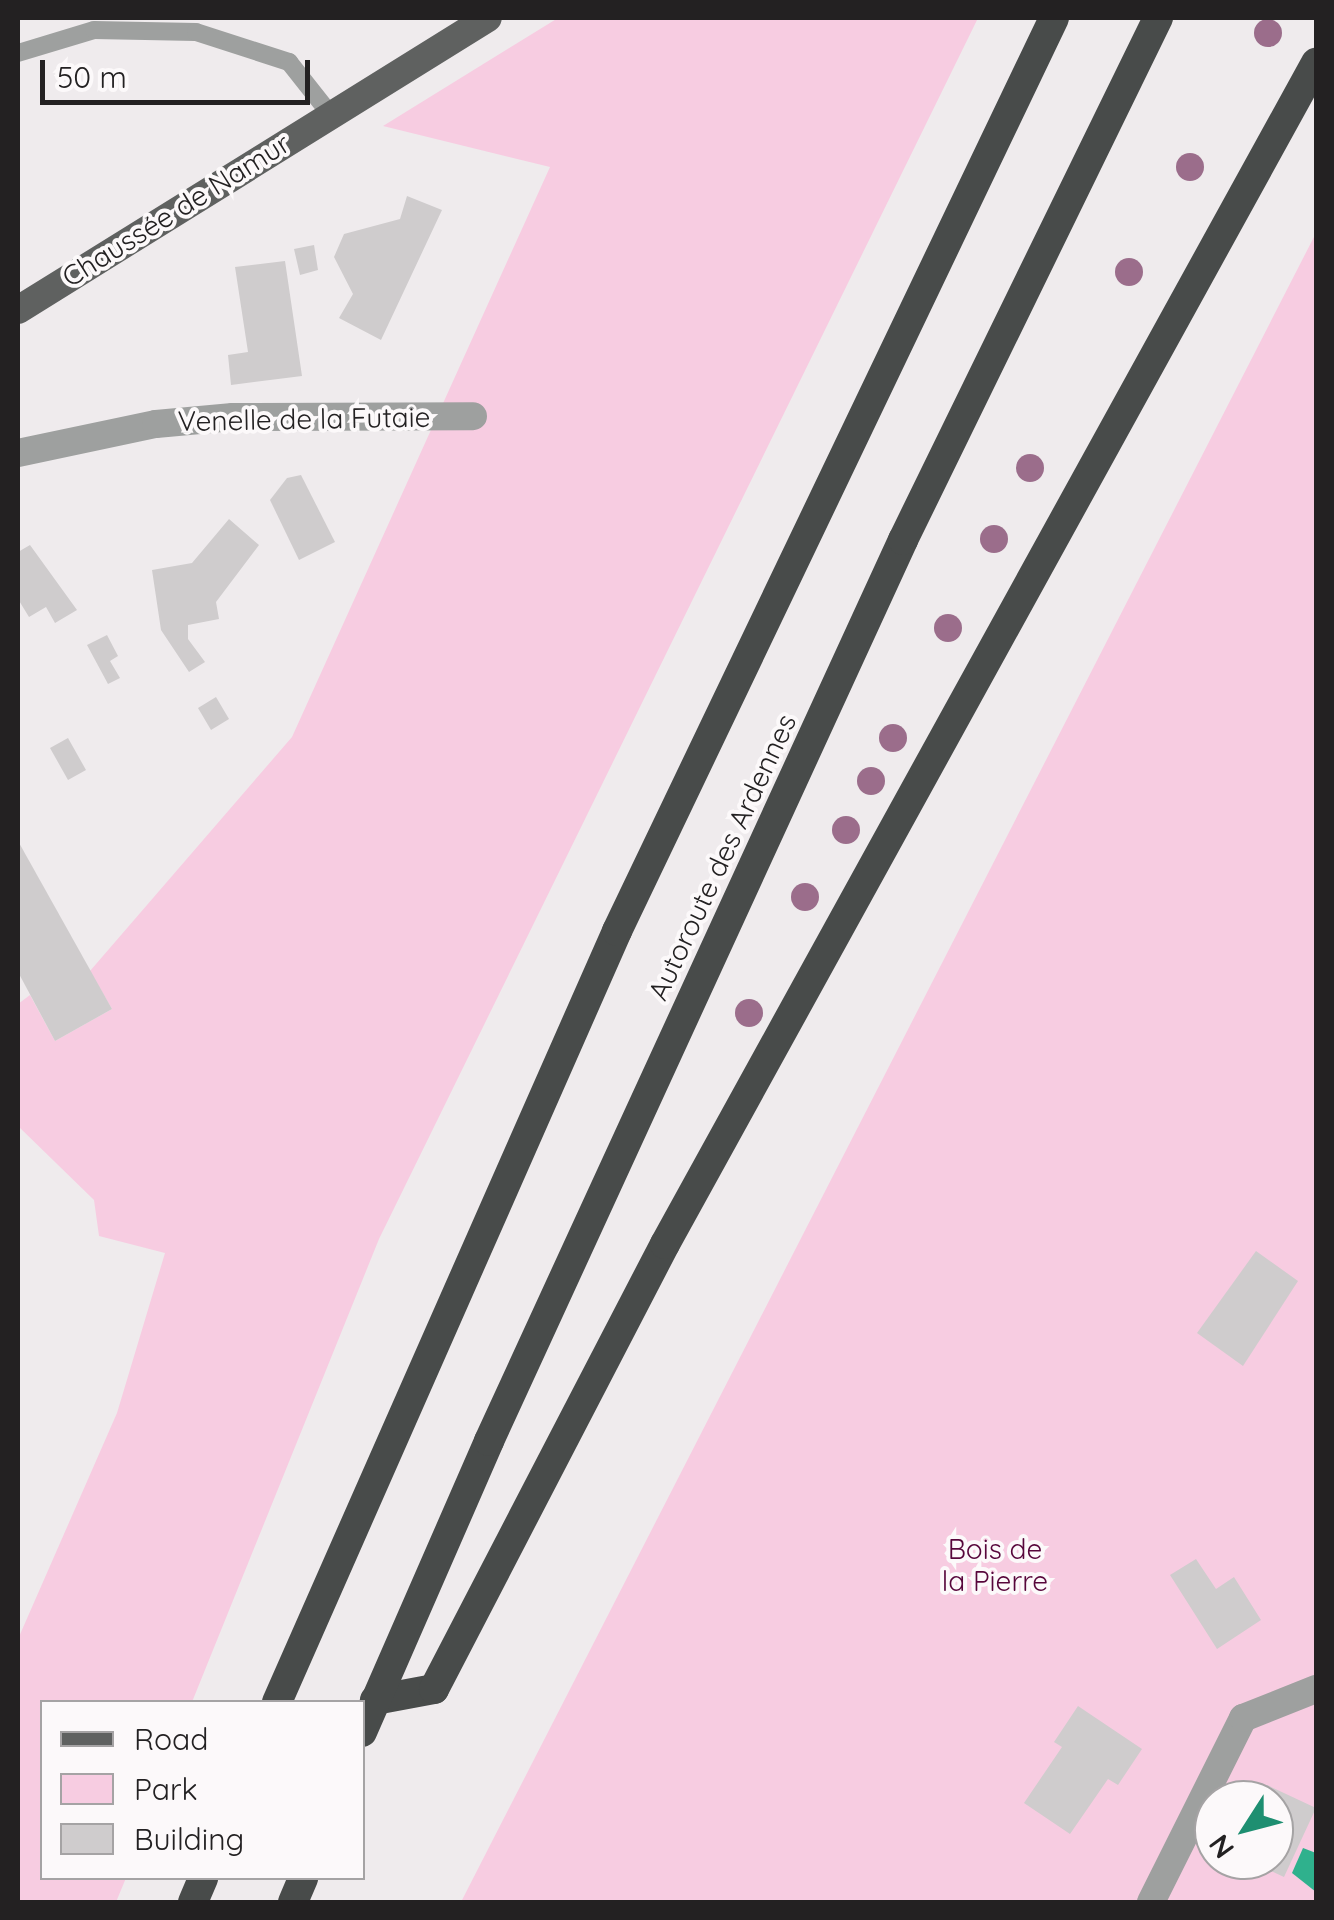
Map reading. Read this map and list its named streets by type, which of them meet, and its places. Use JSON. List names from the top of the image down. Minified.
{"streets":{"highway":["Autoroute des Ardennes"],"main road":["Chaussée de Namur"],"street":["Venelle de la Futaie"]},"parks":["Bois de la Pierre"],"legend":["Road","Park","Building"],"scale_bar":"50 m","north":"bottom left"}
